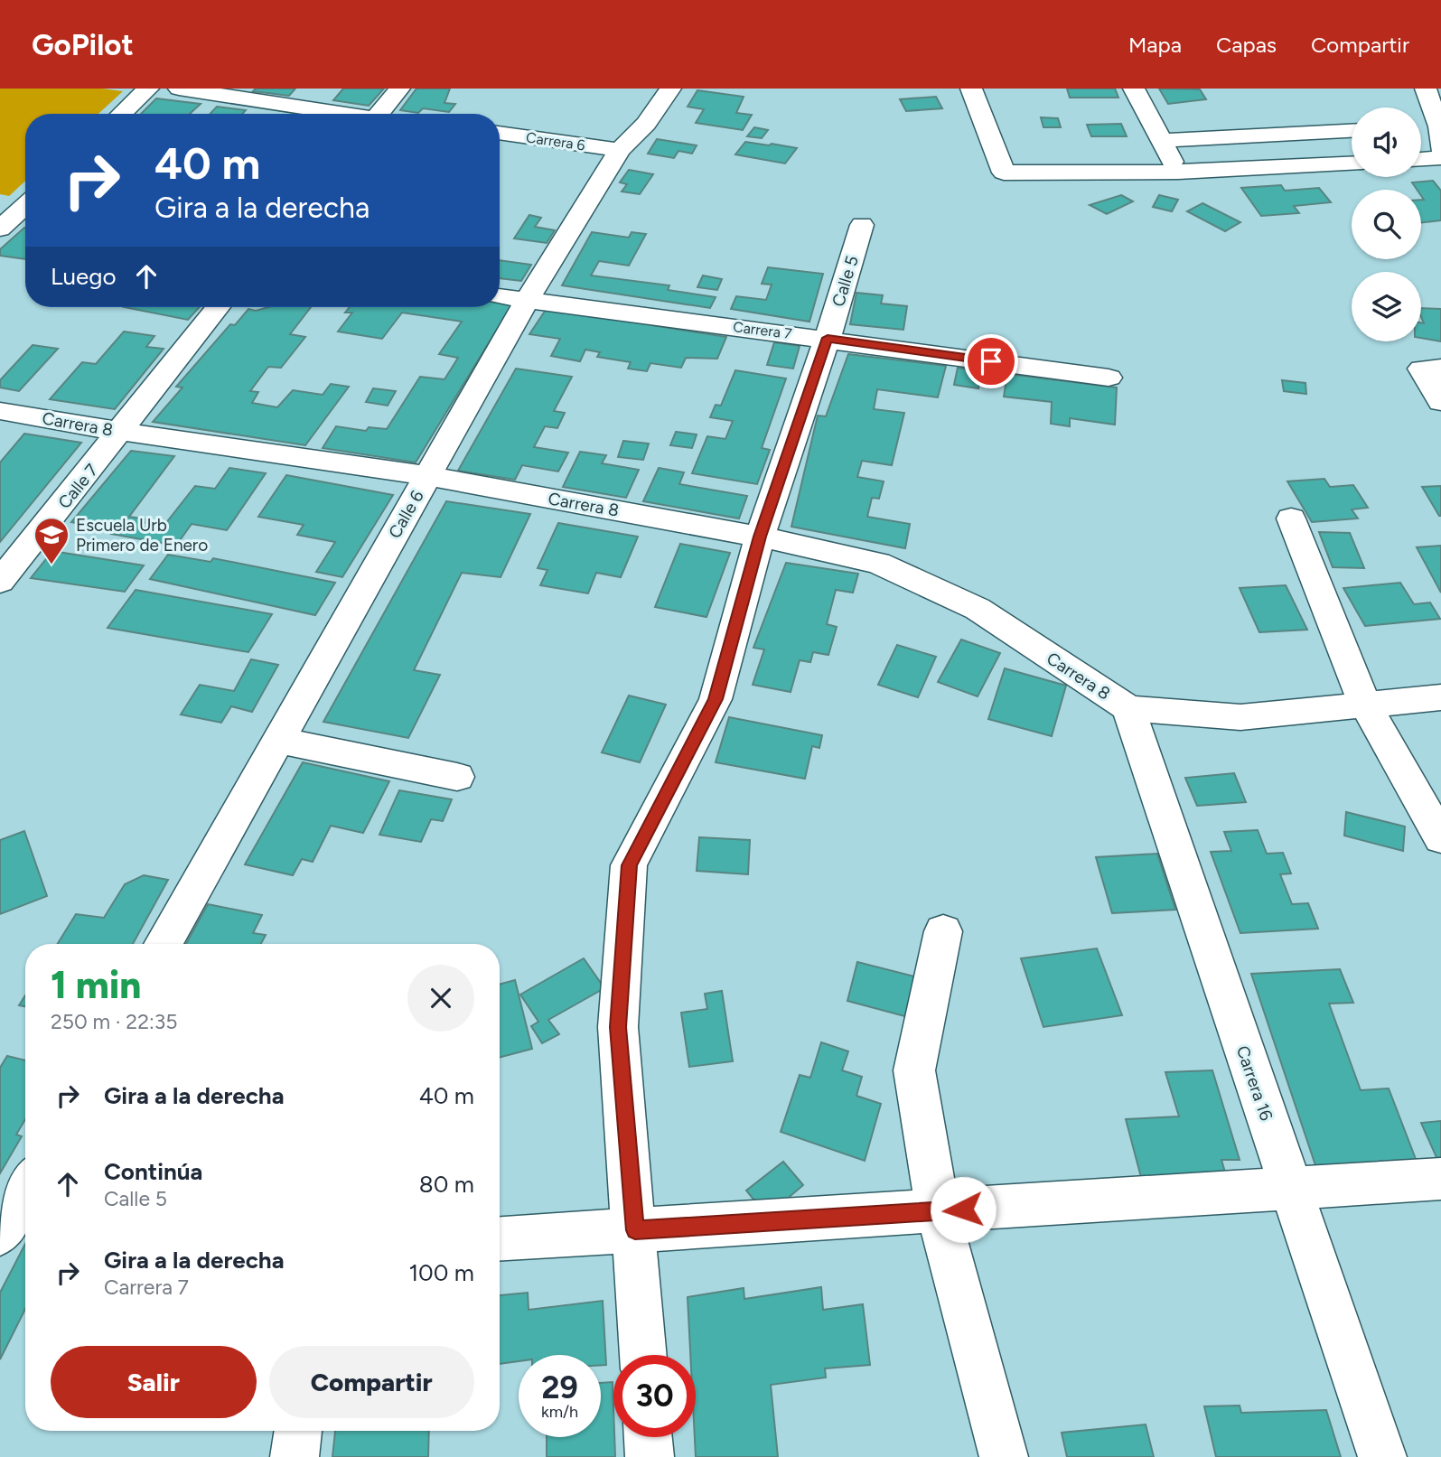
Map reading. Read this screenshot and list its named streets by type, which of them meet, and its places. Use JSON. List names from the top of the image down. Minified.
{"streets":{"street":["Carrera 6","Calle 5","Carrera 7","Carrera 8","Calle 7","Calle 6","Carrera 16"]},"crossings":[["Carrera 6","Calle 6"],["Calle 5","Carrera 7"],["Calle 5","Carrera 8"],["Carrera 7","Calle 6"],["Carrera 8","Calle 7"],["Carrera 8","Calle 6"],["Carrera 8","Carrera 16"]],"places":{"school or university":["Escuela Urb Primero de Enero"]},"page":{"header":"GoPilot","nav":["Mapa","Capas","Compartir"],"turn":["40 m","Gira a la derecha"],"then":"Luego","heading":["1 min","250 m · 22:35"],"list":[{"name":"Gira a la derecha","value":"40 m"},{"name":"Continúa","note":"Calle 5","value":"80 m"},{"name":"Gira a la derecha","note":"Carrera 7","value":"100 m"}],"buttons":["Salir","Compartir"],"speed":"29 km/h","limit":"30"}}
